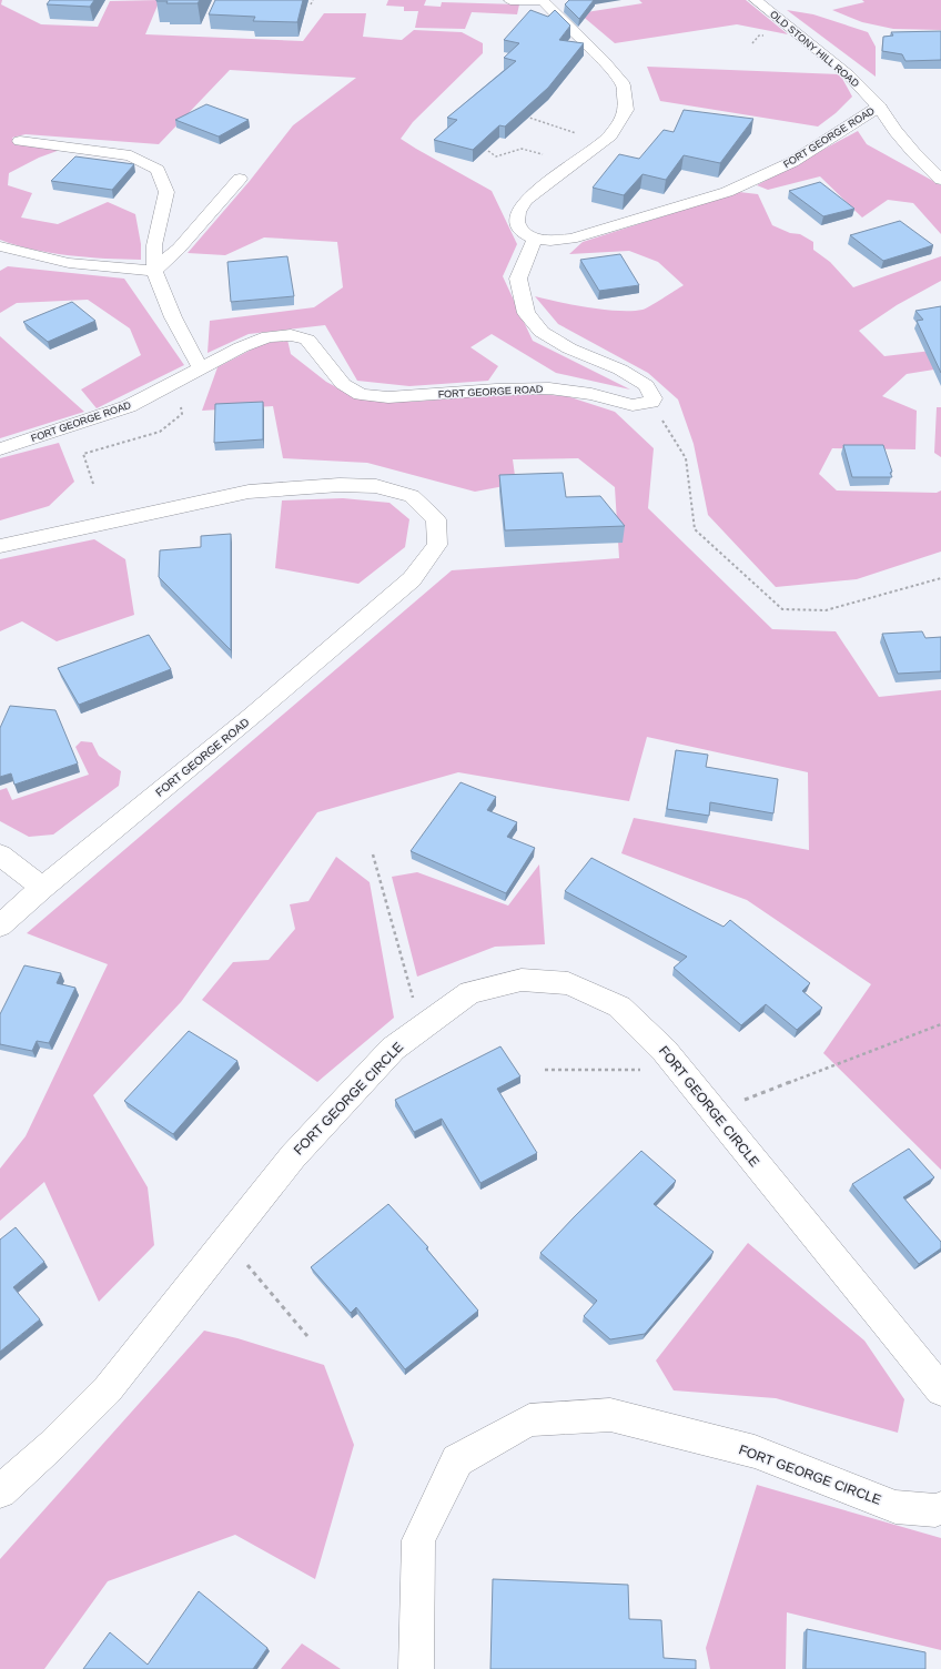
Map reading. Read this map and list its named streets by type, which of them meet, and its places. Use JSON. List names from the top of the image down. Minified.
{"streets":{"street":["OLD STONY HILL ROAD","FORT GEORGE ROAD","FORT GEORGE CIRCLE"]},"crossings":[["OLD STONY HILL ROAD","FORT GEORGE ROAD"]]}
